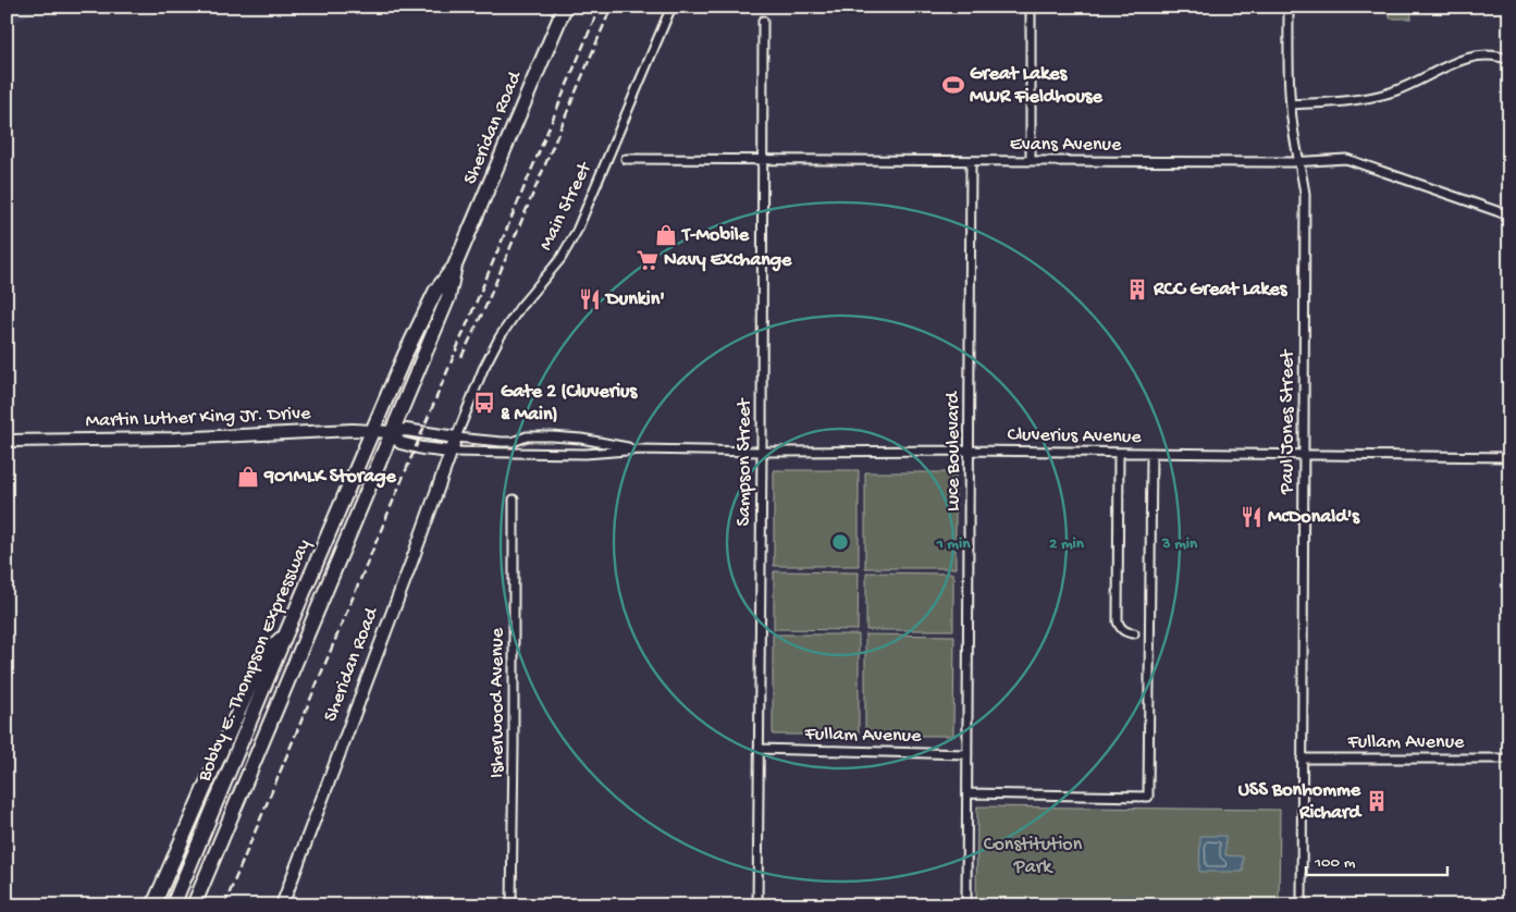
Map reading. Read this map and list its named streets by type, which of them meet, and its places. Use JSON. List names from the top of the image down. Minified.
{"streets":{"highway":["Sheridan Road","Bobby E. Thompson Expressway"],"main road":["Martin Luther King Jr. Drive"],"street":["Evans Avenue","Main Street","Paul Jones Street","Cluverius Avenue","Luce Boulevard","Sampson Street","Isherwood Avenue","Fullam Avenue"]},"crossings":[["Sheridan Road","Main Street"],["Sheridan Road","Martin Luther King Jr. Drive"],["Sheridan Road","Cluverius Avenue"],["Sheridan Road","Bobby E. Thompson Expressway"],["Evans Avenue","Paul Jones Street"],["Evans Avenue","Luce Boulevard"],["Evans Avenue","Sampson Street"],["Main Street","Martin Luther King Jr. Drive"],["Main Street","Cluverius Avenue"],["Martin Luther King Jr. Drive","Cluverius Avenue"],["Martin Luther King Jr. Drive","Bobby E. Thompson Expressway"],["Paul Jones Street","Cluverius Avenue"],["Paul Jones Street","Fullam Avenue"],["Cluverius Avenue","Luce Boulevard"],["Cluverius Avenue","Sampson Street"],["Luce Boulevard","Fullam Avenue"],["Sampson Street","Fullam Avenue"]],"parks":["Constitution Park"],"places":{"sports":["Great Lakes MWR Fieldhouse"],"shop":["T-Mobile","901MLK Storage"],"supermarket":["Navy Exchange"],"building":["RCC Great Lakes","USS Bonhomme Richard"],"restaurant":["Dunkin'","McDonald's"],"bus stop":["Gate 2 (Cluverius & Main)"]},"scale_bar":"100 m","rings":["1 min","2 min","3 min"]}
